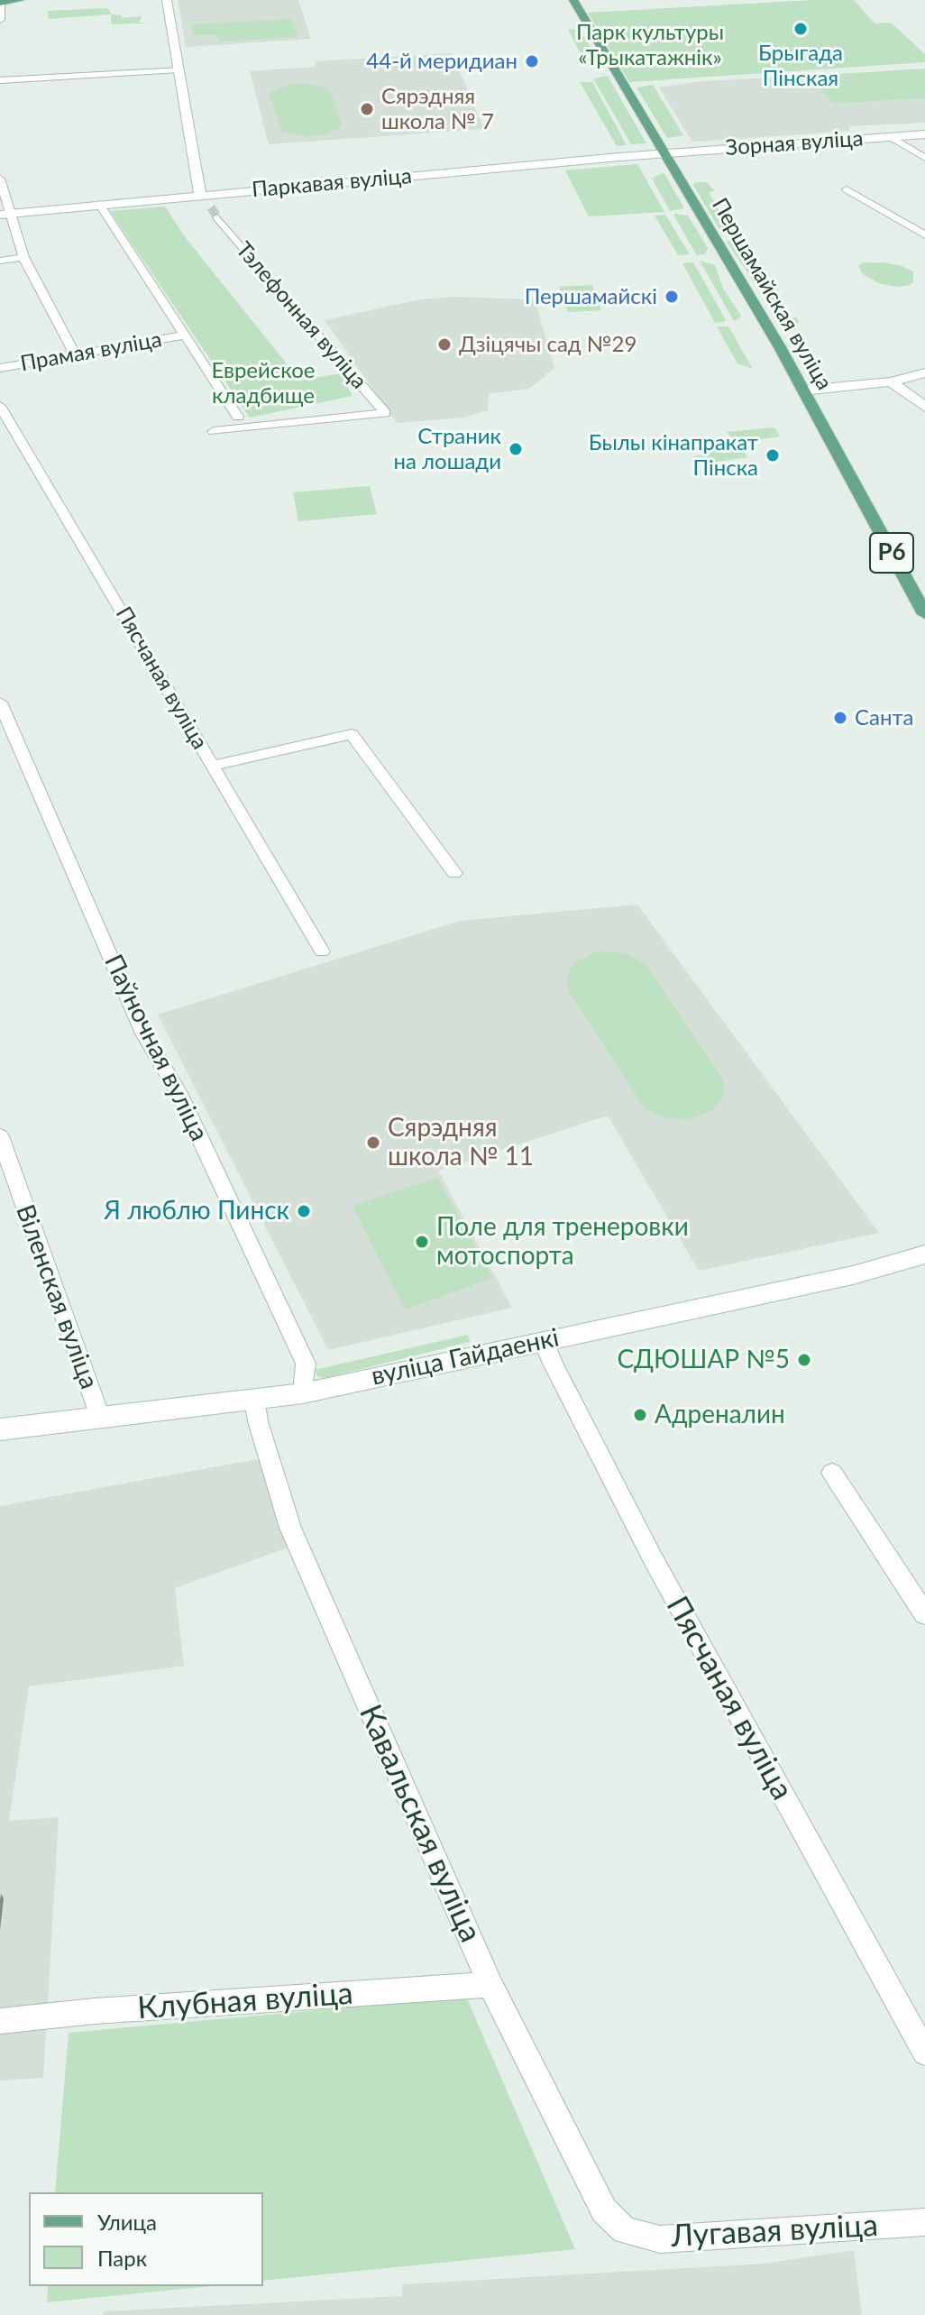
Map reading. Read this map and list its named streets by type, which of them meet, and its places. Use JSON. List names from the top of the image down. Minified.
{"streets":{"main road":["Першамайская вуліца","Р6"],"street":["Зорная вуліца","Паркавая вуліца","Тэлефонная вуліца","Прамая вуліца","Пясчаная вуліца","Паўночная вуліца","Віленская вуліца","вуліца Гайдаенкі","Кавальская вуліца","Клубная вуліца","Лугавая вуліца"]},"crossings":[["Зорная вуліца","Паркавая вуліца"],["Зорная вуліца","Першамайская вуліца"],["Паркавая вуліца","Першамайская вуліца"],["Паркавая вуліца","Тэлефонная вуліца"],["Пясчаная вуліца","вуліца Гайдаенкі"],["Паўночная вуліца","вуліца Гайдаенкі"],["Віленская вуліца","вуліца Гайдаенкі"],["вуліца Гайдаенкі","Кавальская вуліца"],["Кавальская вуліца","Клубная вуліца"],["Кавальская вуліца","Лугавая вуліца"]],"parks":["Парк культуры «Трыкатажнік»","Еврейское кладбище"],"places":["Брыгада Пінская","44-й меридиан","Сярэдняя школа № 7","Першамайскі","Дзіцячы сад №29","Страник на лошади","Былы кінапракат Пінска","Санта","Сярэдняя школа № 11","Я люблю Пинск","Поле для тренеровки мотоспорта","СДЮШАР №5","Адреналин"],"legend":["Улица","Парк"]}
